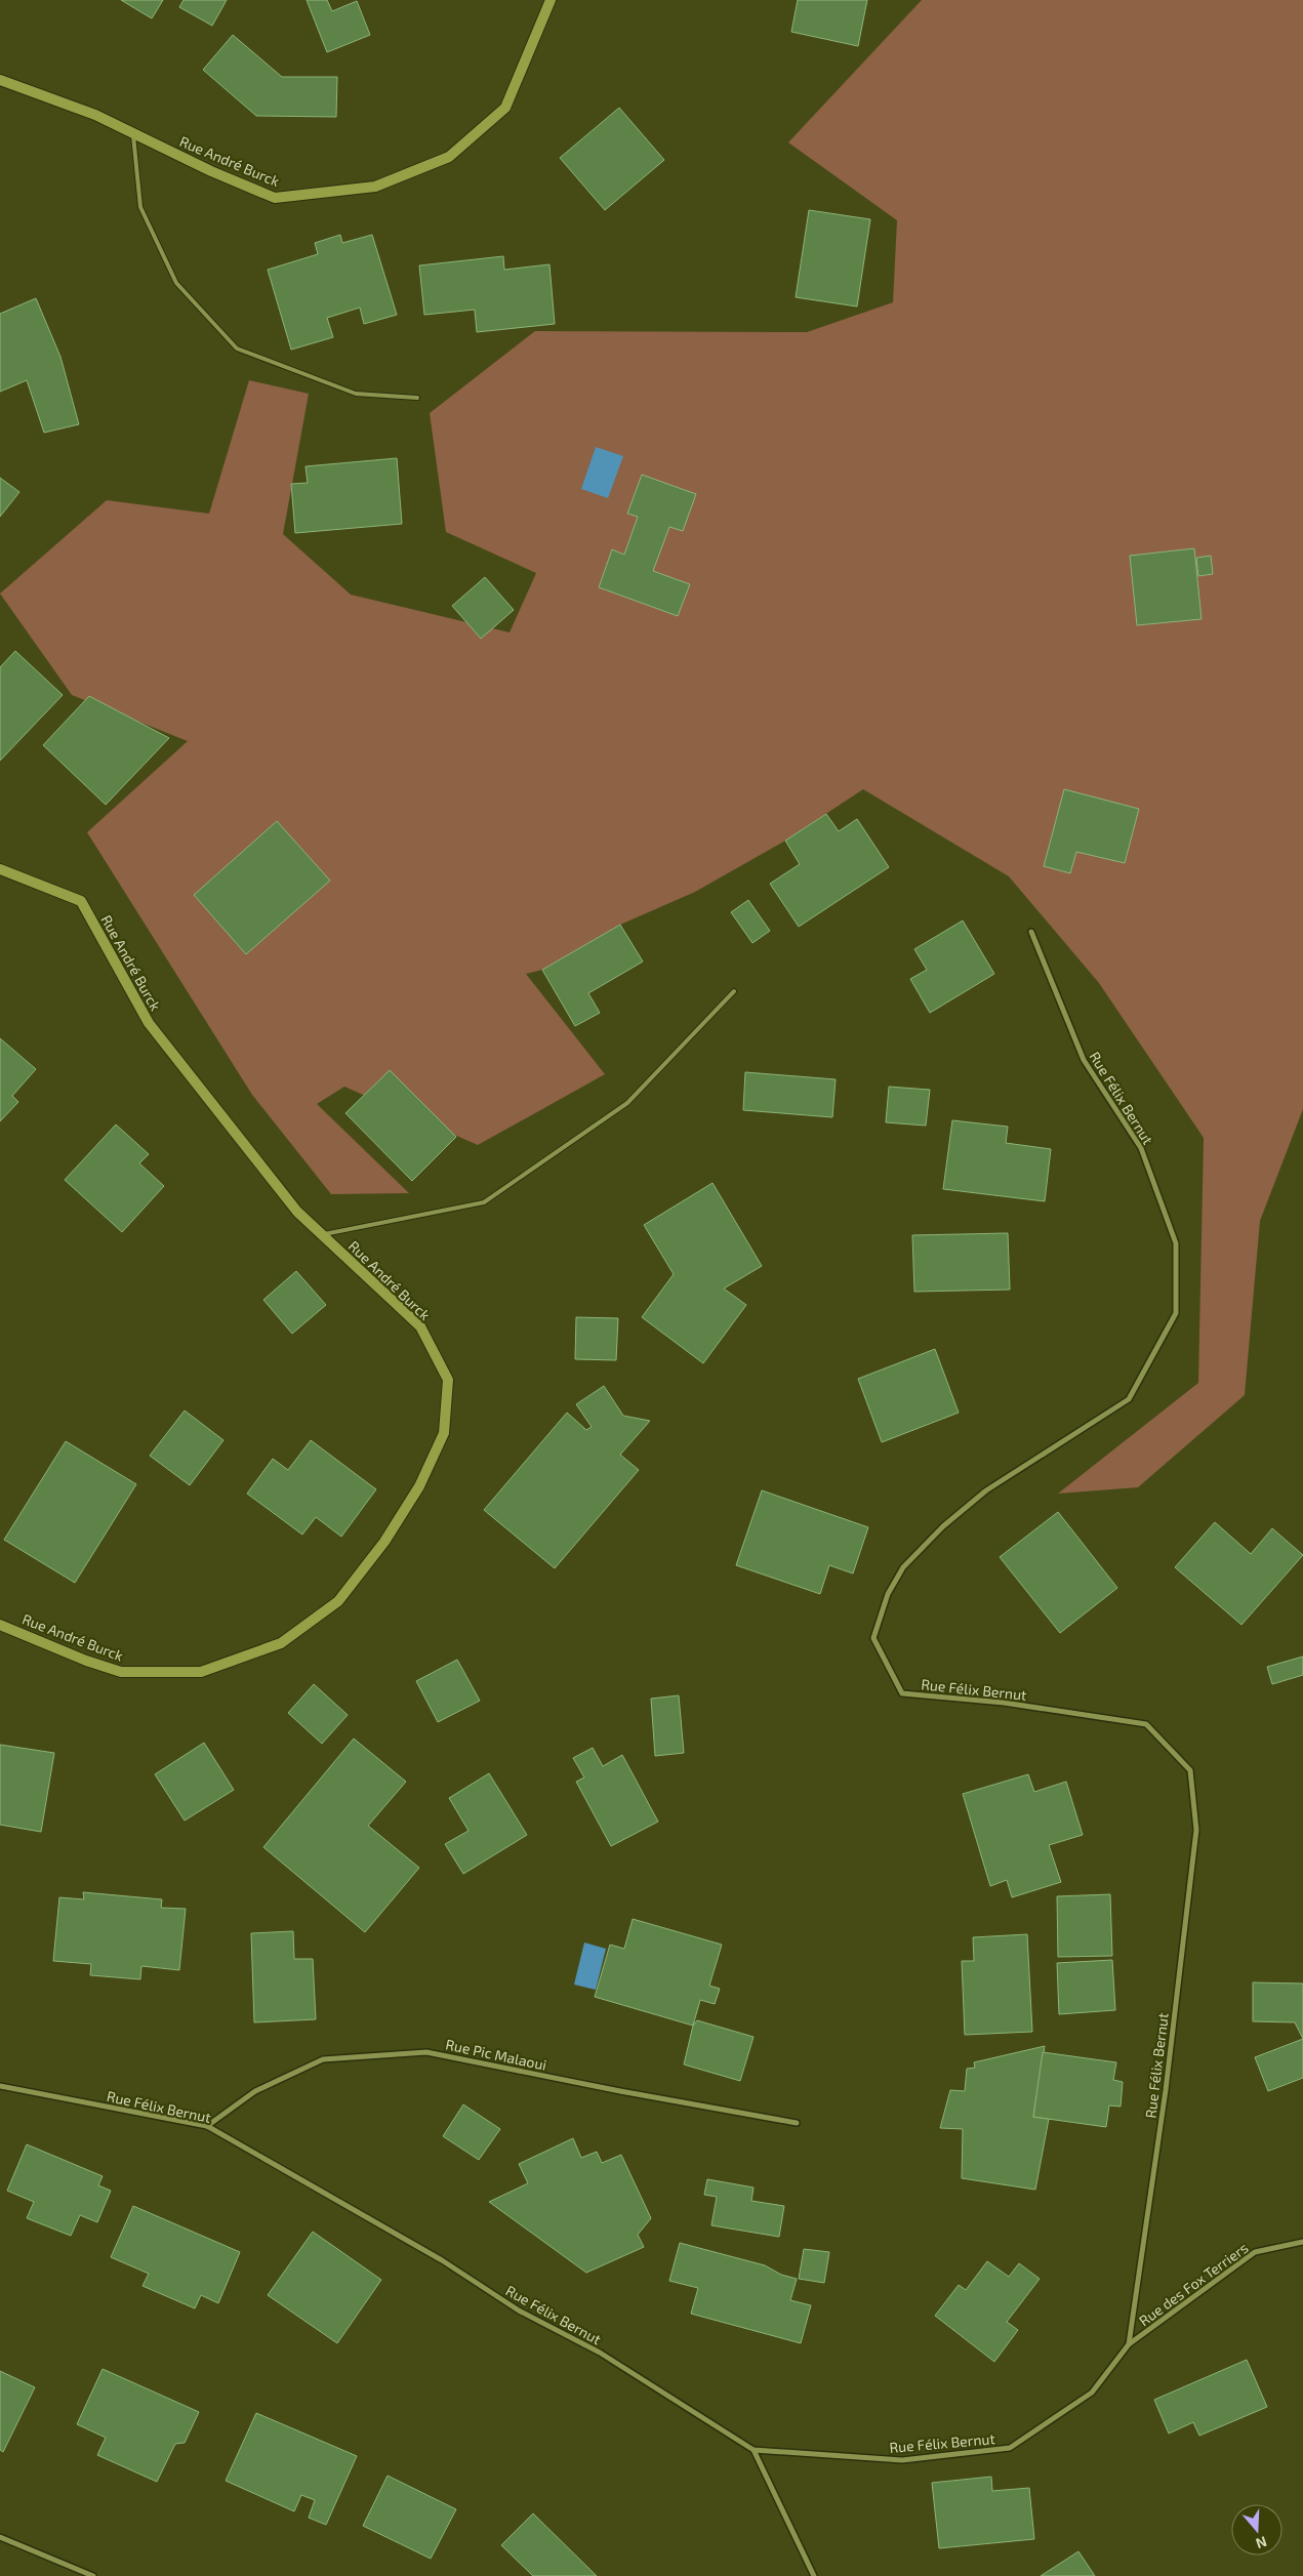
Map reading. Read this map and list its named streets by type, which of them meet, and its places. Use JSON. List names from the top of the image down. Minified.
{"streets":{"street":["Rue André Burck","Rue Félix Bernut","Rue Pic Malaoui","Rue des Fox Terriers"]},"crossings":[["Rue Félix Bernut","Rue Pic Malaoui"],["Rue Félix Bernut","Rue des Fox Terriers"]],"north":"bottom"}
